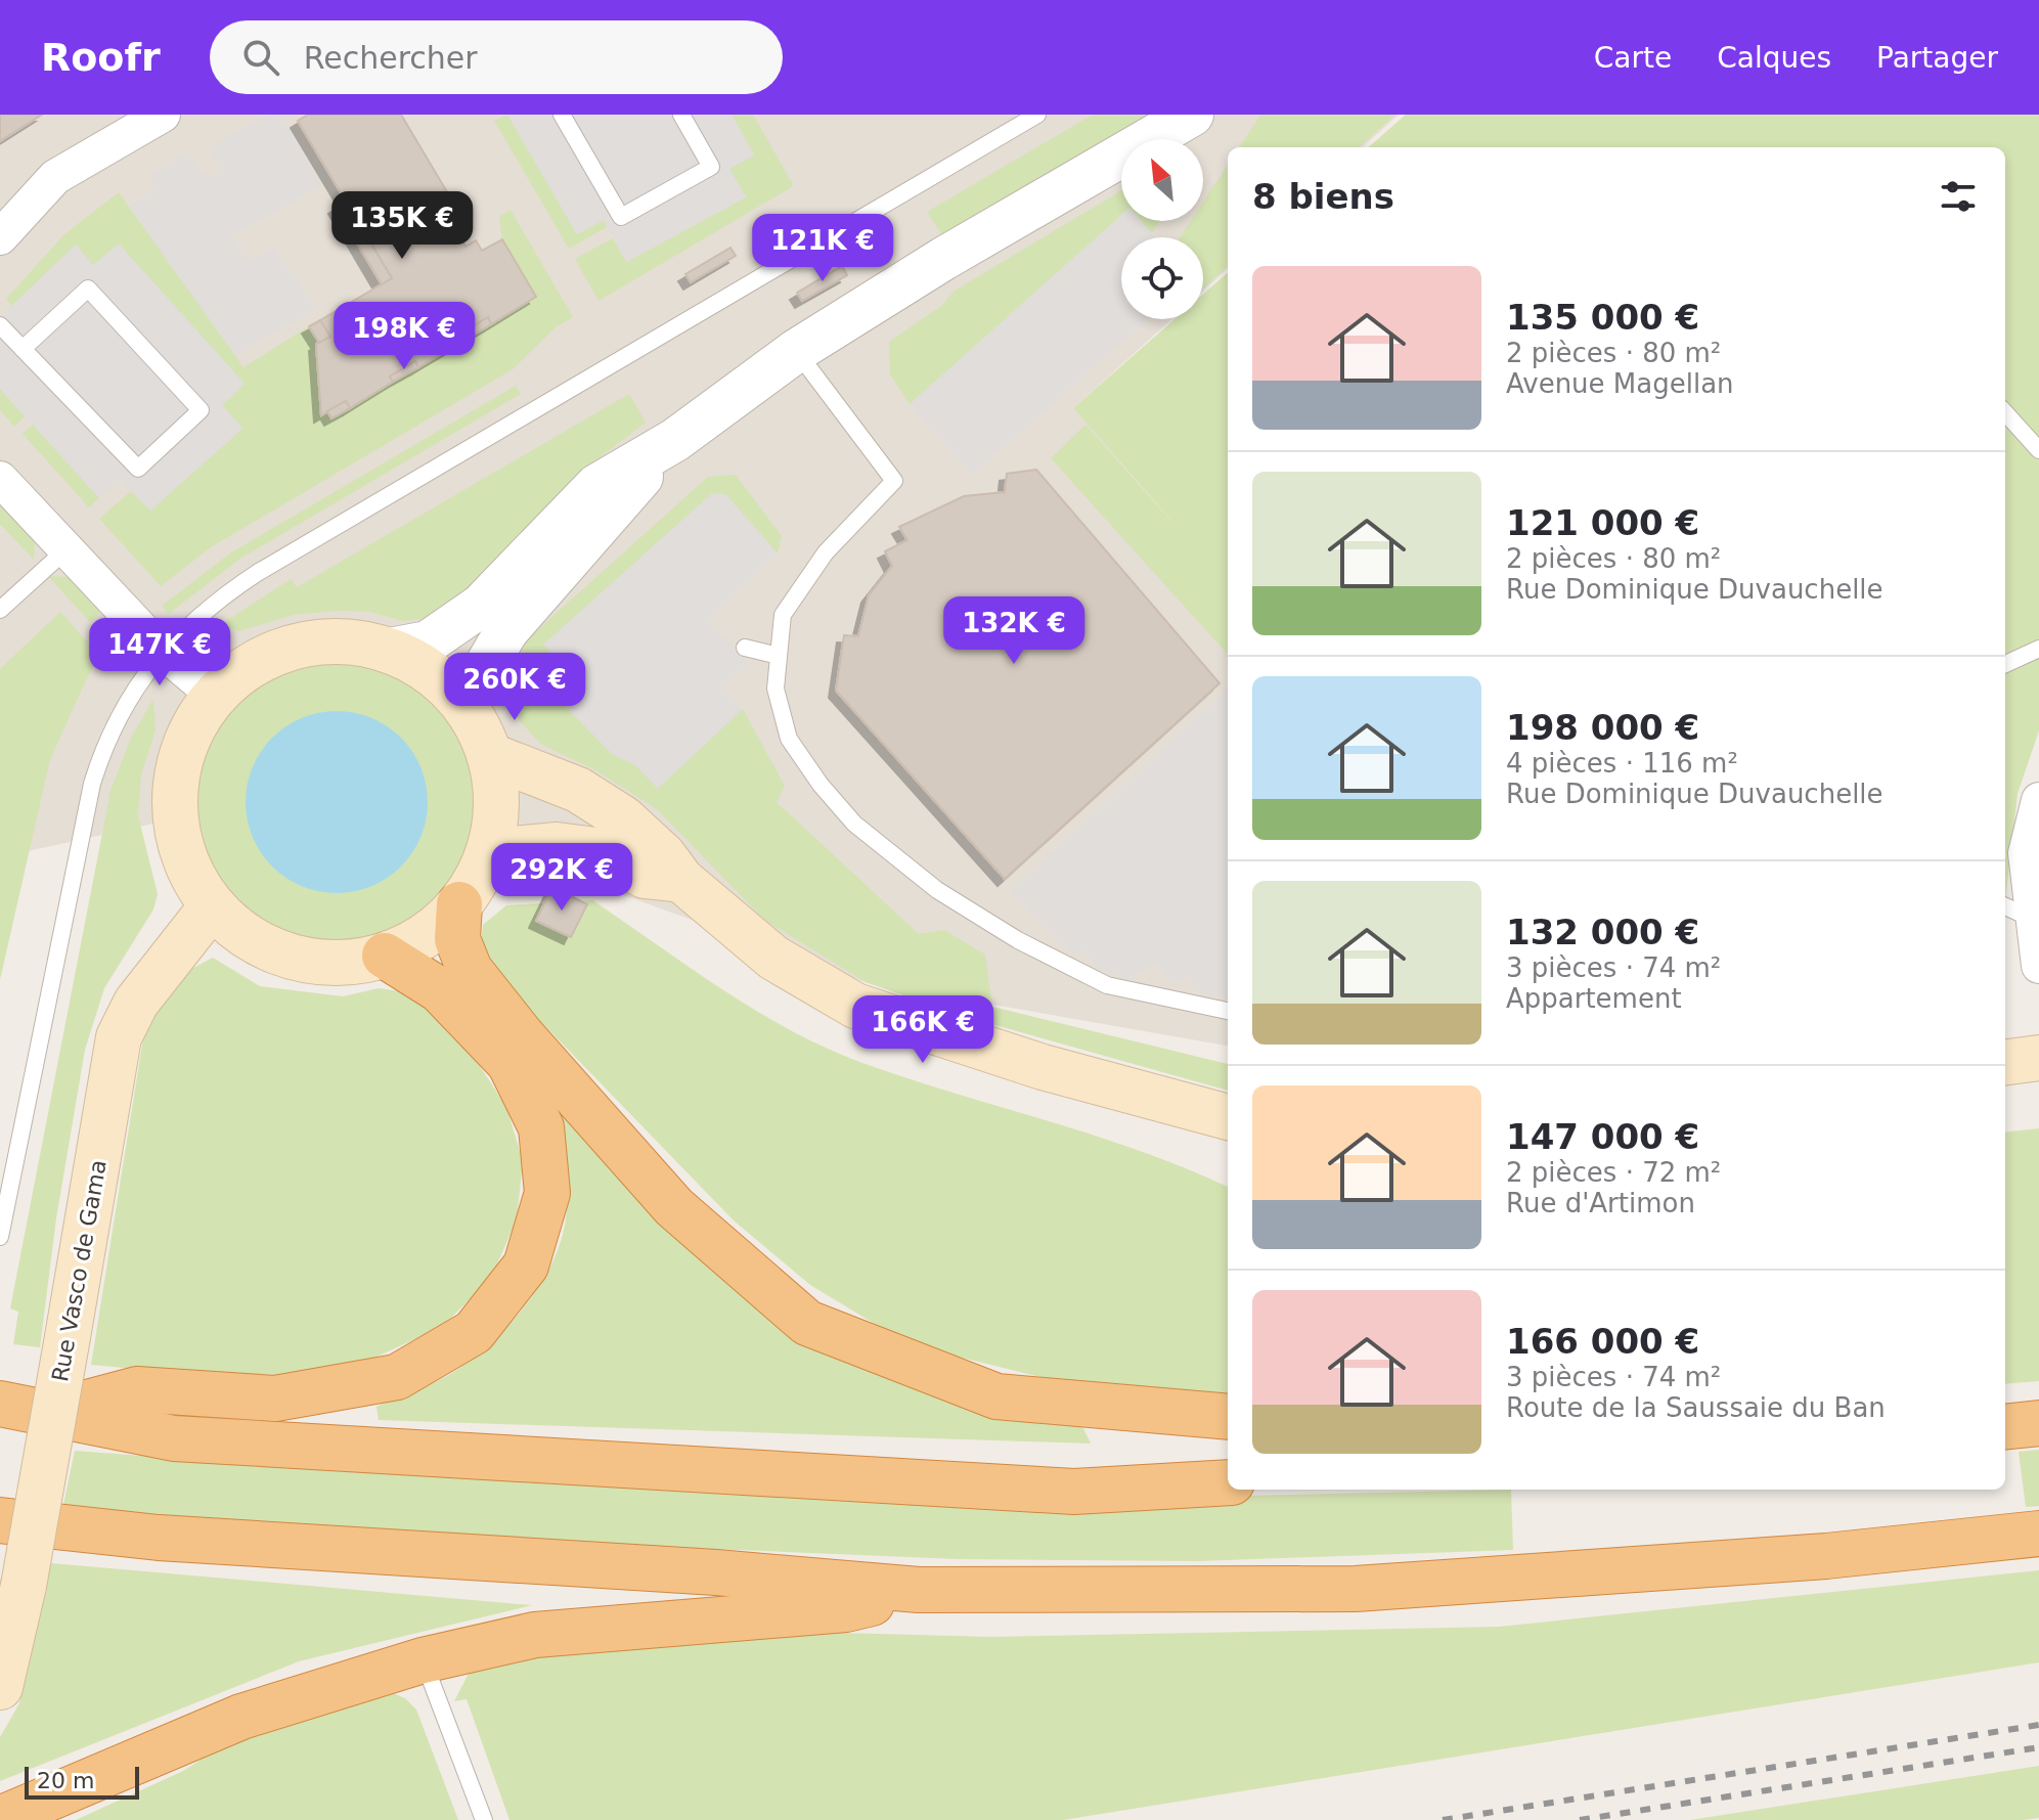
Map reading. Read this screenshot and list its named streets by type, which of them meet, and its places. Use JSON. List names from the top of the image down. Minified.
{"streets":{"main road":["Rue Vasco de Gama"]},"scale_bar":"20 m","north":"top left","page":{"header":"Roofr","search":"Rechercher","nav":["Carte","Calques","Partager"],"heading":"8 biens","price":["135K €","121K €","198K €","132K €","147K €","260K €","292K €","166K €"],"list":[{"name":"135 000 €","note":"2 pièces · 80 m² · Avenue Magellan"},{"name":"121 000 €","note":"2 pièces · 80 m² · Rue Dominique Duvauchelle"},{"name":"198 000 €","note":"4 pièces · 116 m² · Rue Dominique Duvauchelle"},{"name":"132 000 €","note":"3 pièces · 74 m² · Appartement"},{"name":"147 000 €","note":"2 pièces · 72 m² · Rue d'Artimon"},{"name":"166 000 €","note":"3 pièces · 74 m² · Route de la Saussaie du Ban"}],"scale":"20 m"}}
